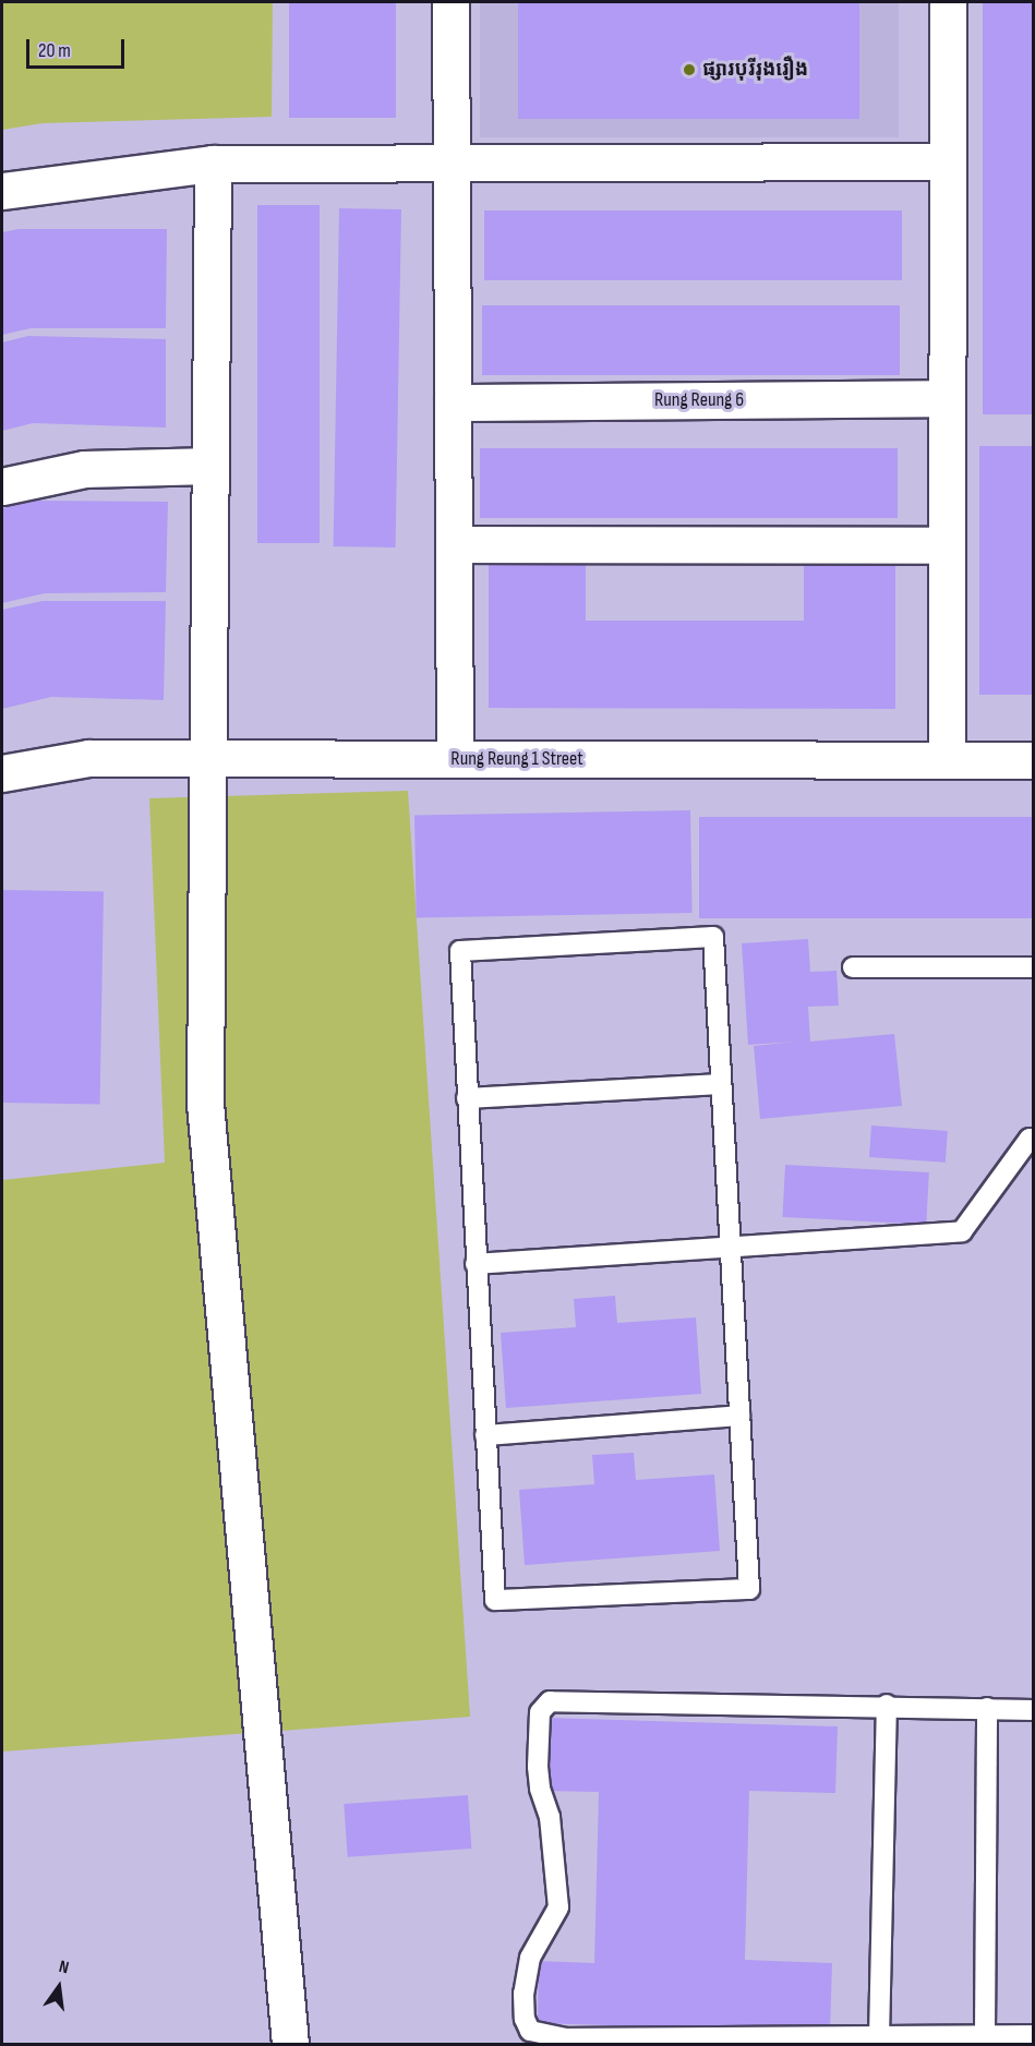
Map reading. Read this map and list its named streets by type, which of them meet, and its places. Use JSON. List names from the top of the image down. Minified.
{"streets":{"street":["Rung Reung 6","Rung Reung 1 Street"]},"places":["ផ្សារបុរីរុងរឿង"],"scale_bar":"20 m","north":"top"}
